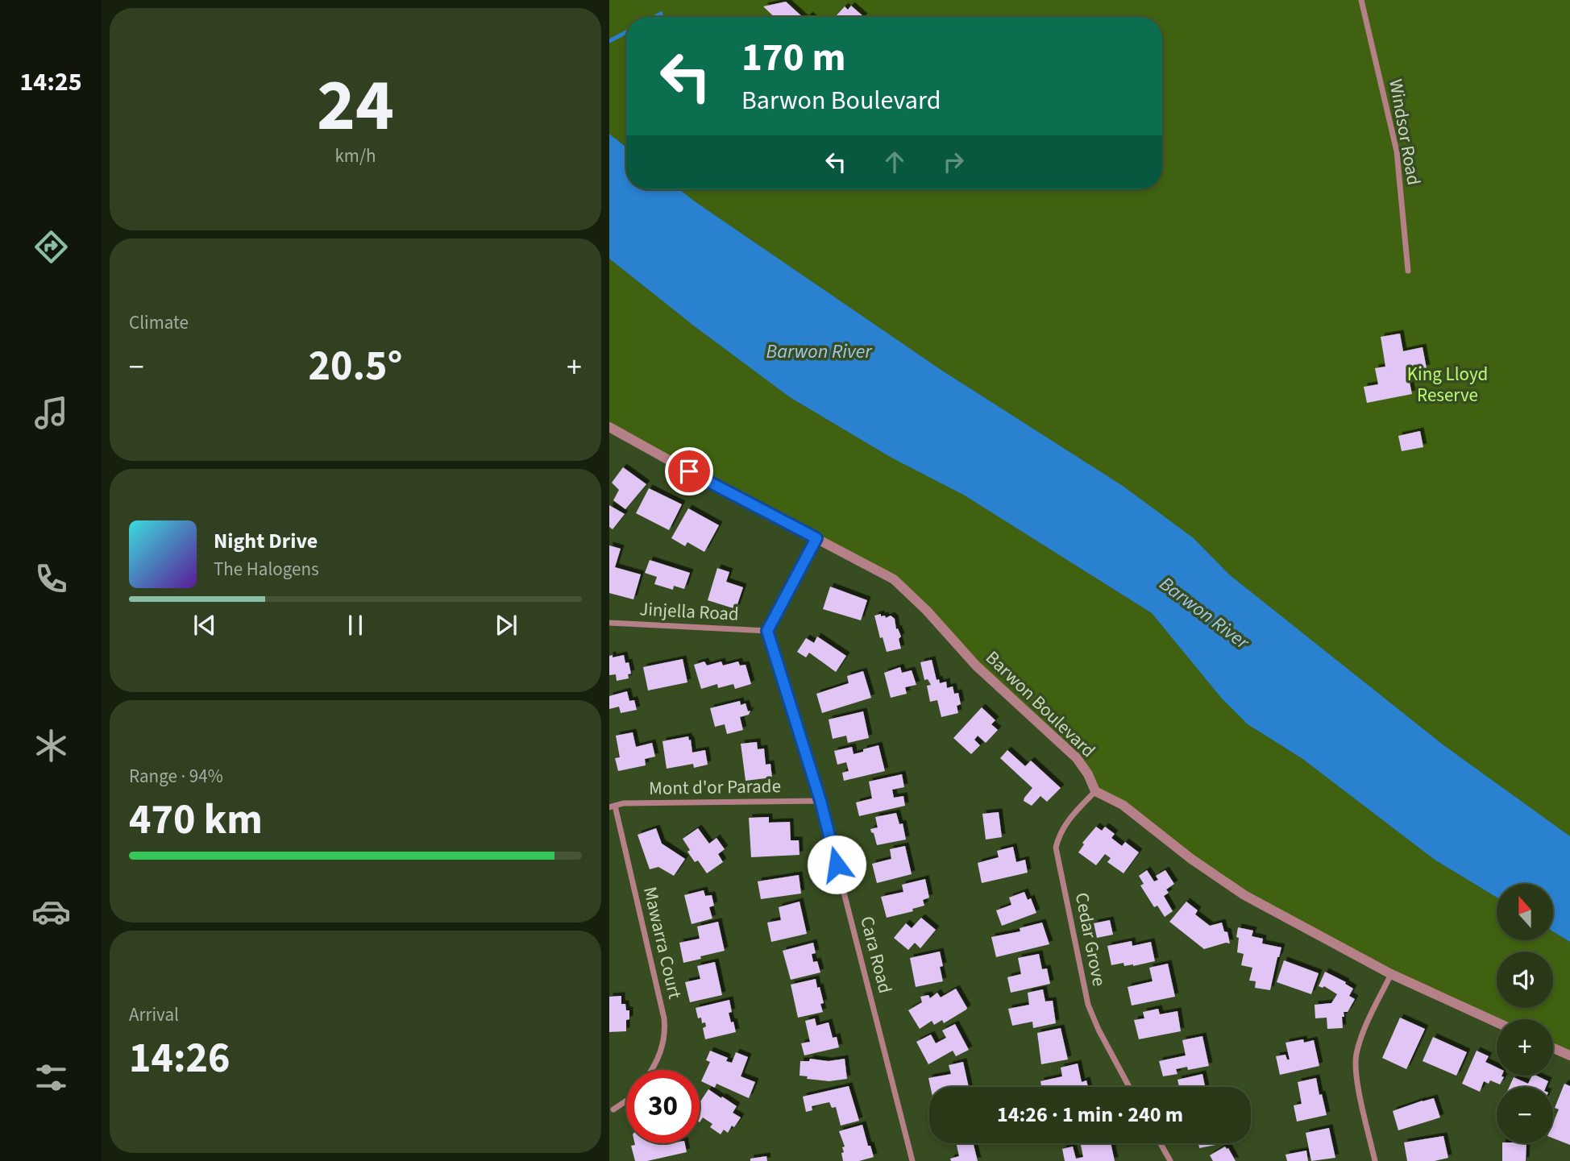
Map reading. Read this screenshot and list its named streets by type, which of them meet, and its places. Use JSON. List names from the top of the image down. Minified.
{"streets":{"street":["Windsor Road","Jinjella Road","Barwon Boulevard","Mont d'or Parade","Cedar Grove","Mawarra Court","Cara Road"]},"crossings":[["Jinjella Road","Cara Road"],["Barwon Boulevard","Cedar Grove"],["Mont d'or Parade","Mawarra Court"],["Mont d'or Parade","Cara Road"]],"water":["Barwon River"],"parks":["King Lloyd Reserve"],"north":"top","page":{"tabs":"14:25","tile":[["24","km/h"],"Climate",["Range · 94%","470 km"],["Arrival","14:26"]],"turn":["170 m","Barwon Boulevard"],"heat":["−","20.5°","+"],"song":["Night Drive","The Halogens"],"map_buttons":["+","−"],"limit":"30","trip":"14:26 · 1 min · 240 m"}}
